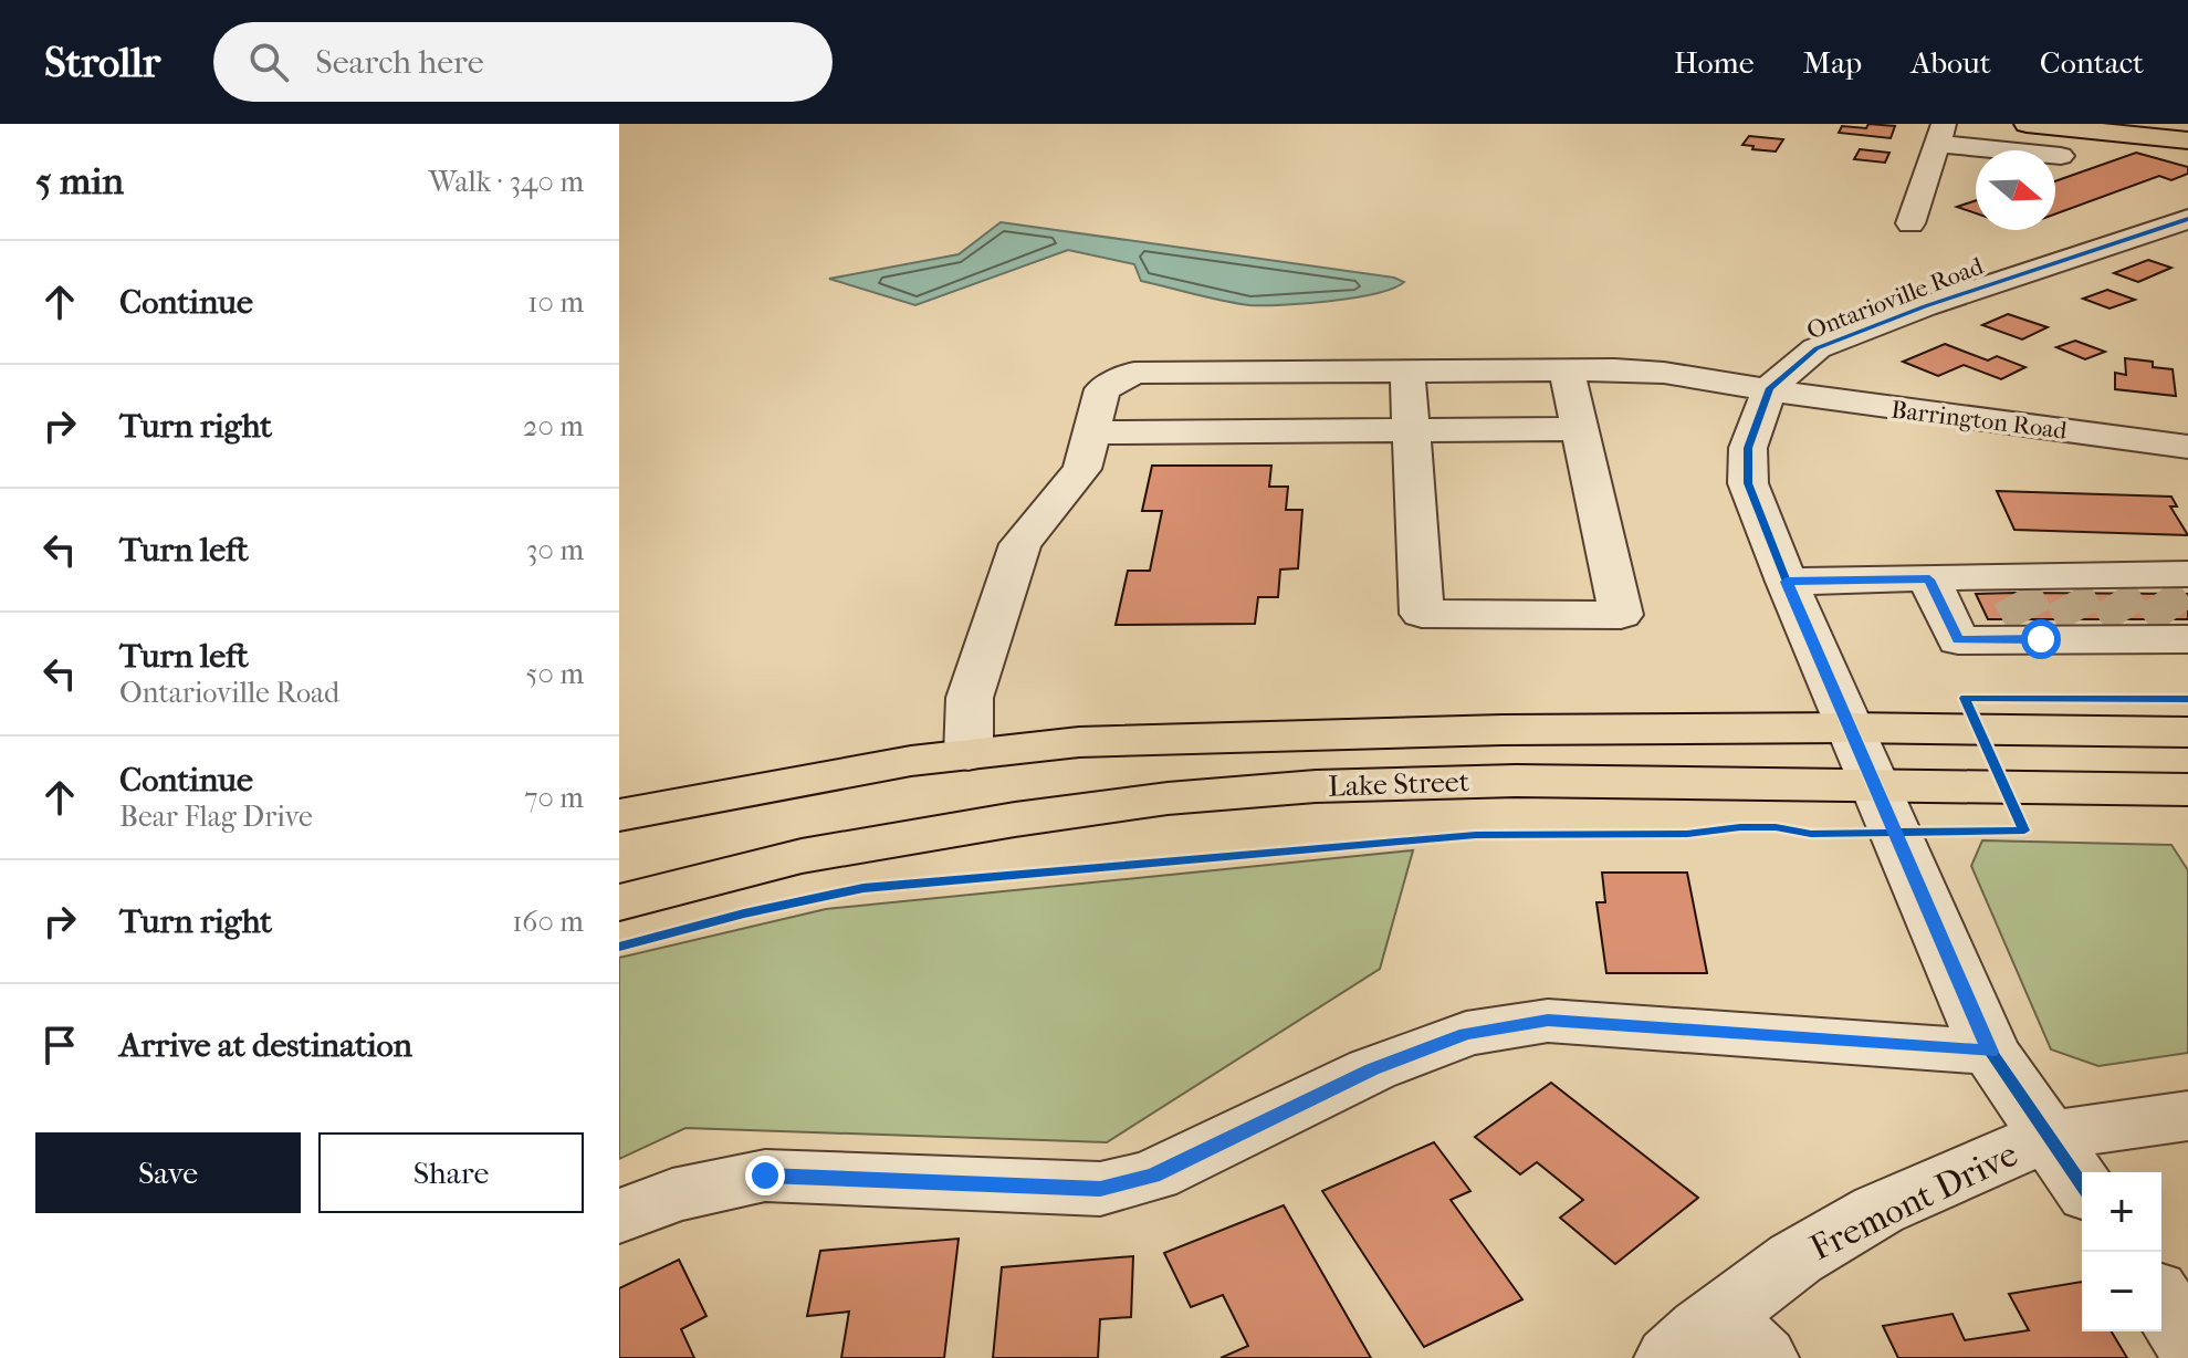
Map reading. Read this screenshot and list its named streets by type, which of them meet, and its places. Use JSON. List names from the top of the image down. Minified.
{"streets":{"main road":["Lake Street"],"street":["Ontarioville Road","Barrington Road","Fremont Drive"]},"crossings":[["Ontarioville Road","Barrington Road"],["Ontarioville Road","Lake Street"],["Ontarioville Road","Fremont Drive"]],"north":"right","page":{"header":"Strollr","search":"Search here","nav":["Home","Map","About","Contact"],"heading":["5 min","Walk · 340 m"],"list":[["Continue","10 m"],["Turn right","20 m"],["Turn left","30 m"],["Turn left","Ontarioville Road","50 m"],["Continue","Bear Flag Drive","70 m"],["Turn right","160 m"],"Arrive at destination"],"buttons":["Save","Share"],"map_buttons":["+","−"]}}
